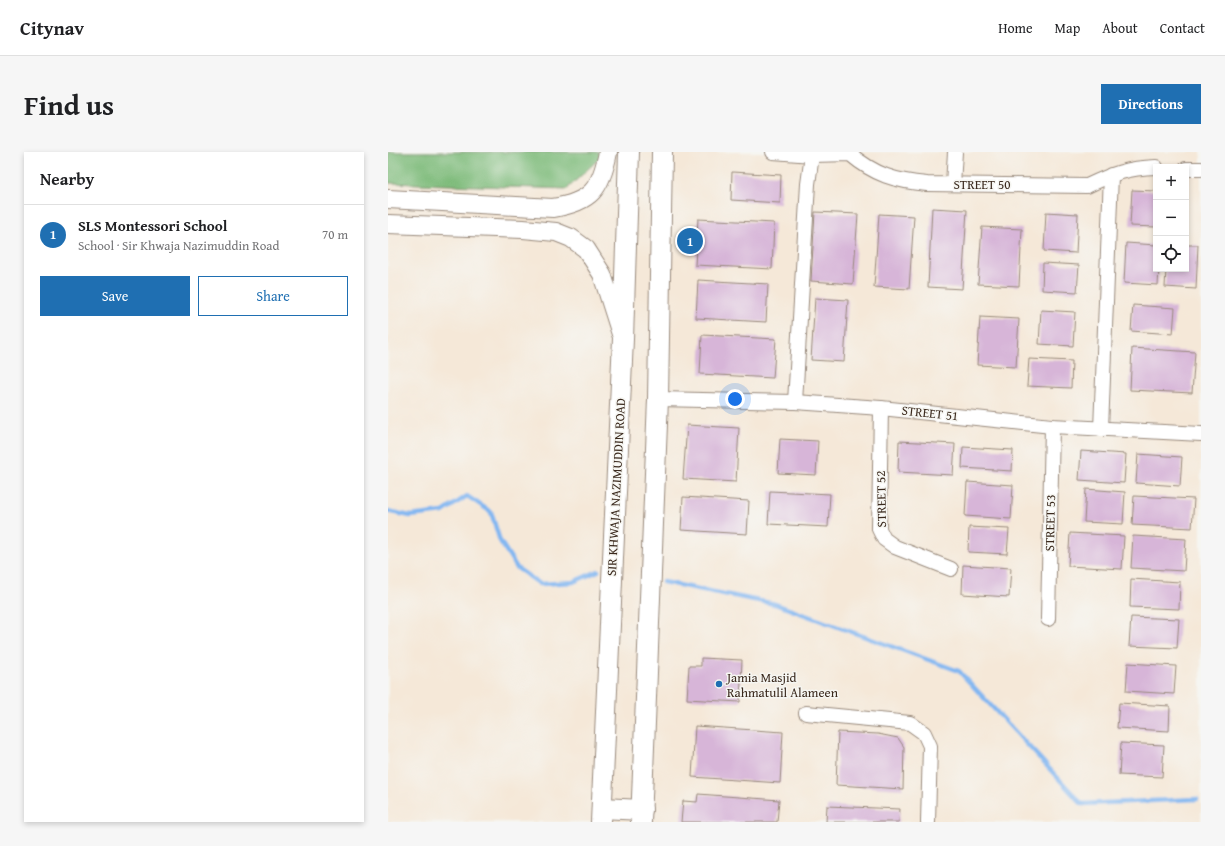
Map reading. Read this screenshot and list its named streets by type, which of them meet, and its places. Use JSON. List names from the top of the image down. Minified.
{"streets":{"main road":["SIR KHWAJA NAZIMUDDIN ROAD"],"street":["STREET 50","STREET 51","STREET 52","STREET 53"]},"crossings":[["STREET 51","STREET 52"],["STREET 51","STREET 53"]],"places":["Jamia Masjid Rahmatulil Alameen"],"page":{"header":"Citynav","nav":["Home","Map","About","Contact"],"title":"Find us","buttons":["Directions",["Save","Share"]],"heading":"Nearby","map_buttons":["+","−"],"list":[{"mark":"1","name":"SLS Montessori School","note":"School · Sir Khwaja Nazimuddin Road","value":"70 m"}],"pins":"1"}}
